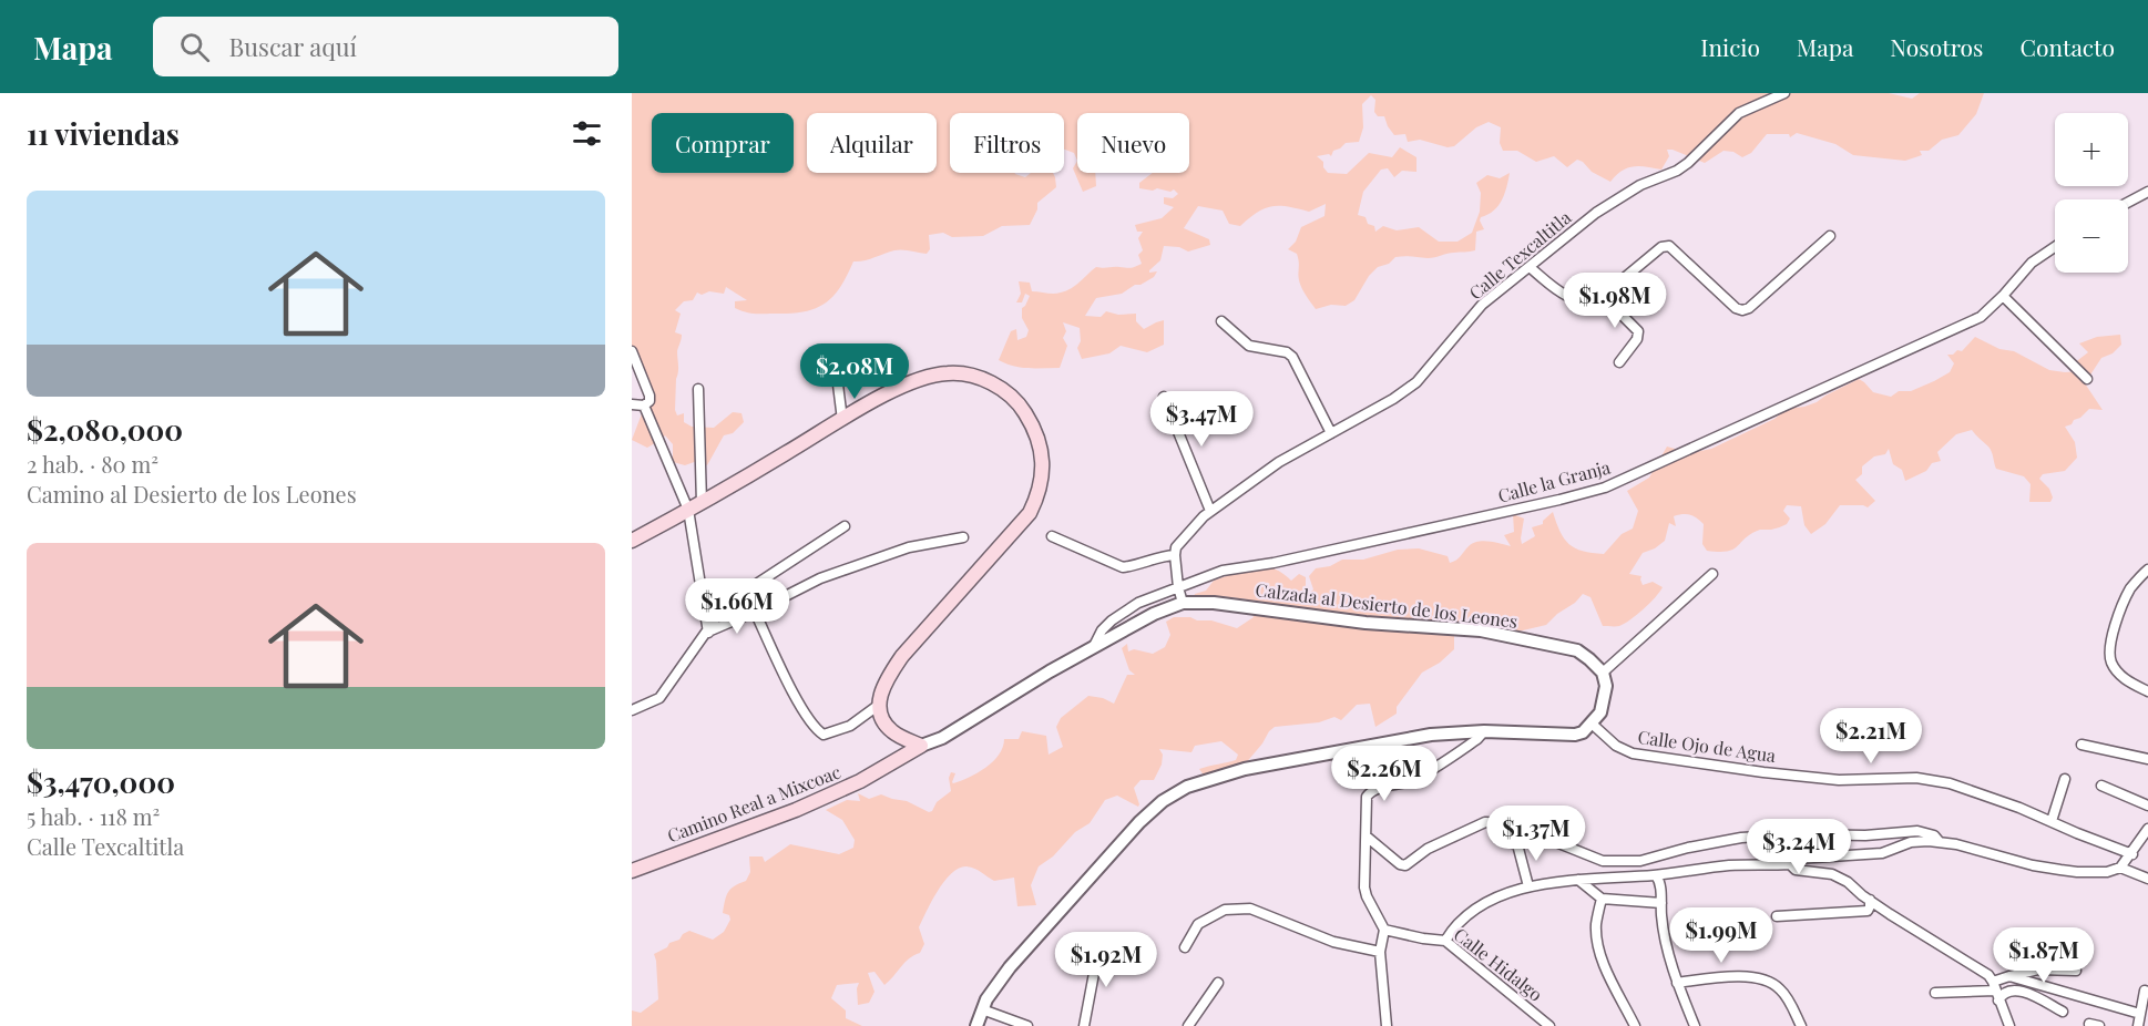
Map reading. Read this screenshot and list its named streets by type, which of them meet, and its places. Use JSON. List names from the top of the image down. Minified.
{"streets":{"main road":["Camino Real a Mixcoac"],"street":["Calle Texcaltitla","Calle la Granja","Calzada al Desierto de los Leones","Calle Ojo de Agua","Calle Hidalgo"]},"crossings":[["Calle la Granja","Calzada al Desierto de los Leones"],["Calzada al Desierto de los Leones","Camino Real a Mixcoac"]],"page":{"header":"Mapa","search":"Buscar aquí","nav":["Inicio","Mapa","Nosotros","Contacto"],"heading":"11 viviendas","map_buttons":["+","−"],"chip":["Comprar","Alquilar","Filtros","Nuevo"],"list":[{"name":"$2,080,000","note":"2 hab. · 80 m² · Camino al Desierto de los Leones"},{"name":"$3,470,000","note":"5 hab. · 118 m² · Calle Texcaltitla"}],"price":["$1.98M","$2.08M","$3.47M","$1.66M","$2.21M","$2.26M","$1.37M","$3.24M","$1.99M","$1.87M","$1.92M"]}}
